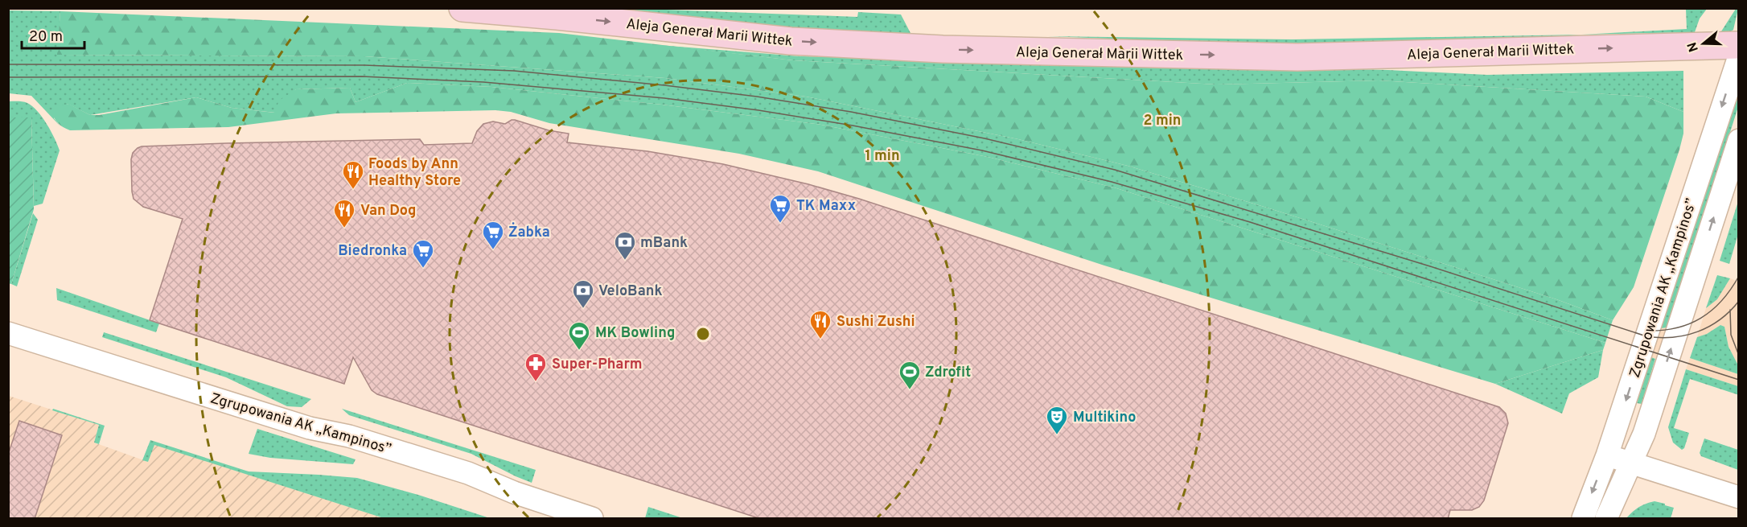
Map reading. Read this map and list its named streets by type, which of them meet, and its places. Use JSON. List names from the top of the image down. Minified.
{"streets":{"main road":["Aleja Generał Marii Wittek"],"street":["Zgrupowania AK „Kampinos”"]},"one_way":["Aleja Generał Marii Wittek"],"places":{"restaurant":["Foods by Ann Healthy Store","Van Dog","Sushi Zushi"],"supermarket":["TK Maxx","Żabka","Biedronka"],"bank":["mBank","VeloBank"],"sports":["MK Bowling","Zdrofit"],"pharmacy":["Super-Pharm"],"theatre":["Multikino"]},"scale_bar":"20 m","north":"left","rings":["2 min","1 min"]}
